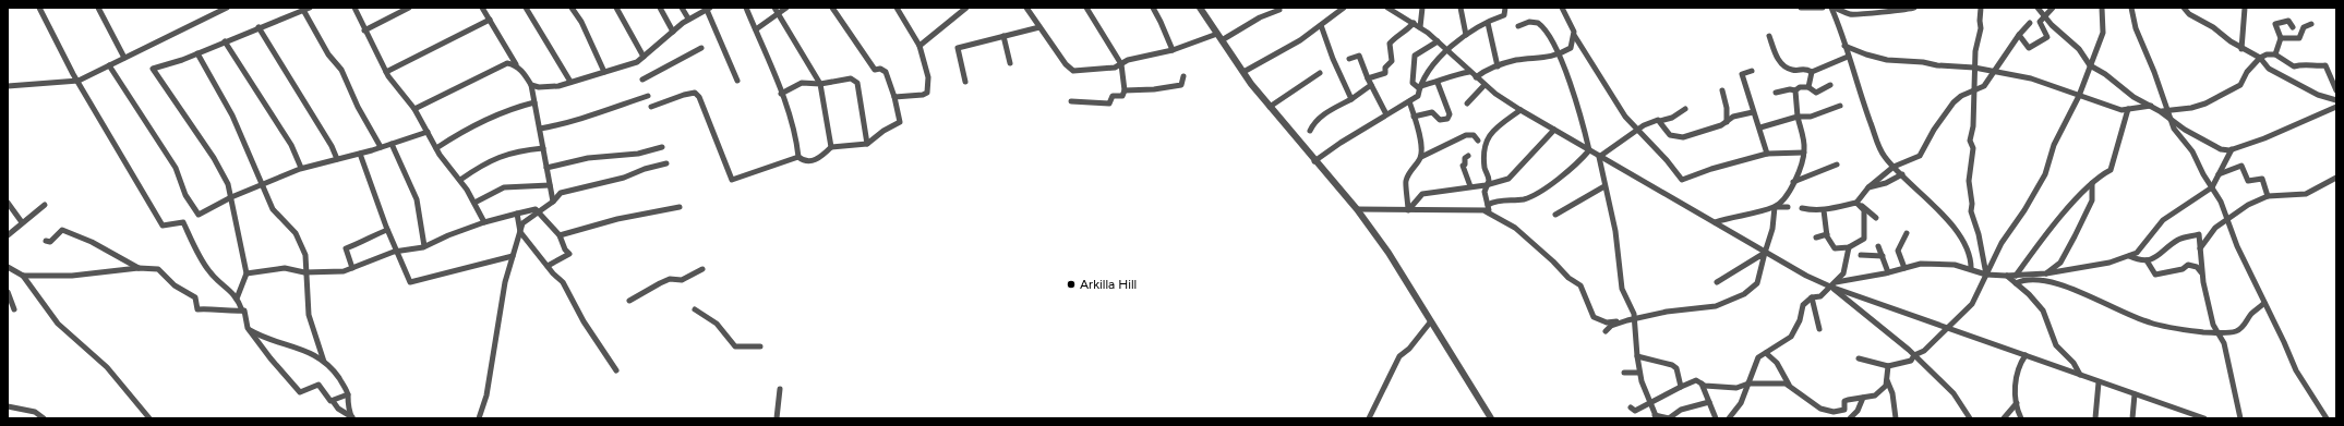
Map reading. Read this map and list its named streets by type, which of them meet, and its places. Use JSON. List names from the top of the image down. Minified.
{"places":["Arkilla Hill"]}
